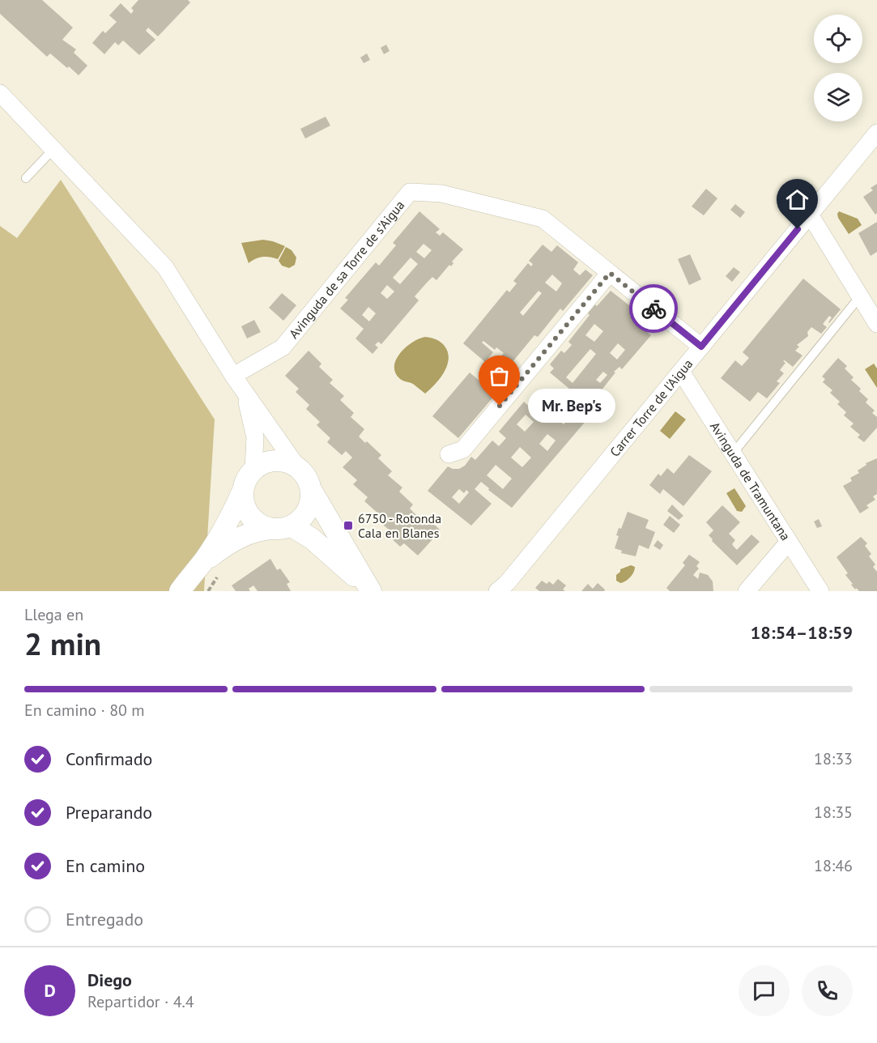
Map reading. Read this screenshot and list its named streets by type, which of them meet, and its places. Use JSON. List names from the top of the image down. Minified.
{"streets":{"street":["Avinguda de sa Torre de s'Aigua","Carrer Torre de l'Aigua","Avinguda de Tramuntana"]},"crossings":[["Carrer Torre de l'Aigua","Avinguda de Tramuntana"]],"places":{"other":["Mr. Bep's"],"transit":["6750 - Rotonda Cala en Blanes"]},"page":{"bubble":"Mr. Bep's","heading":["2 min","Llega en","18:54–18:59"],"panel":["Diego","Repartidor · 4.4"],"bar":"En camino · 80 m","list":[["Confirmado","18:33"],["Preparando","18:35"],["En camino","18:46"],"Entregado"],"round":"D"}}
